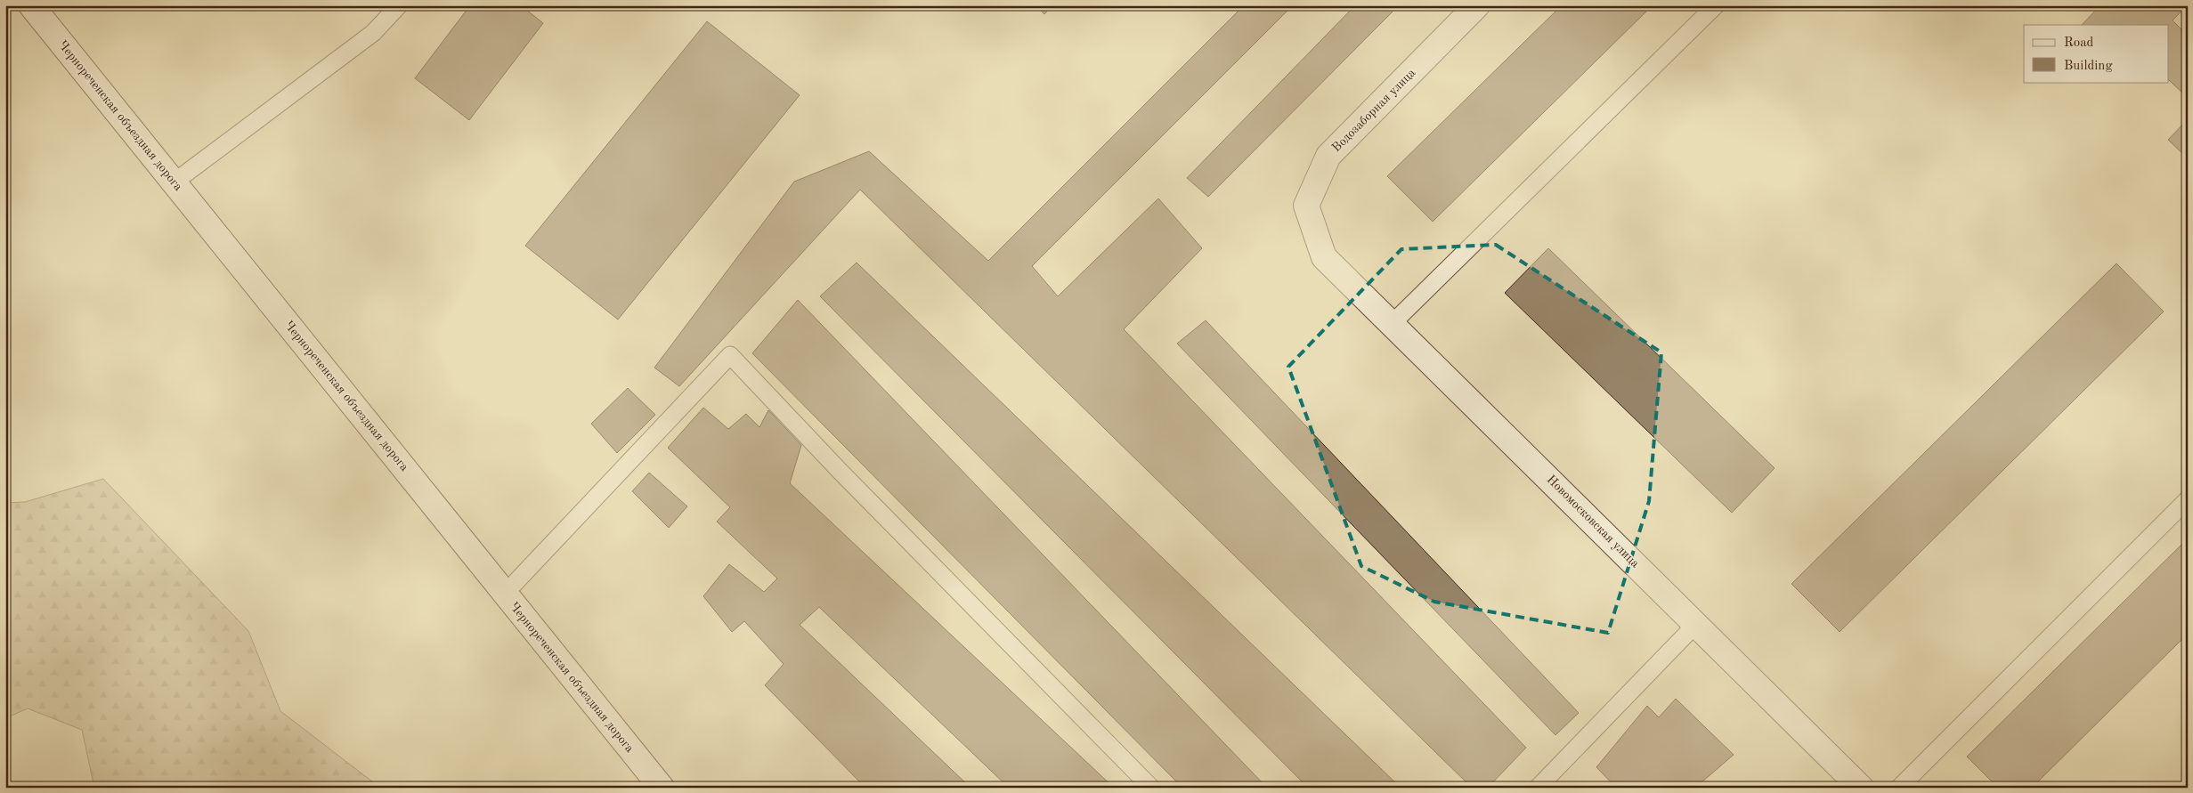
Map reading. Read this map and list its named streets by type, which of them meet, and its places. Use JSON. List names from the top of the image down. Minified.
{"streets":{"street":["Водозаборная улица","Чернореченская объездная дорога","Новомосковская улица"]},"crossings":[["Водозаборная улица","Новомосковская улица"]],"legend":["Road","Building"]}
